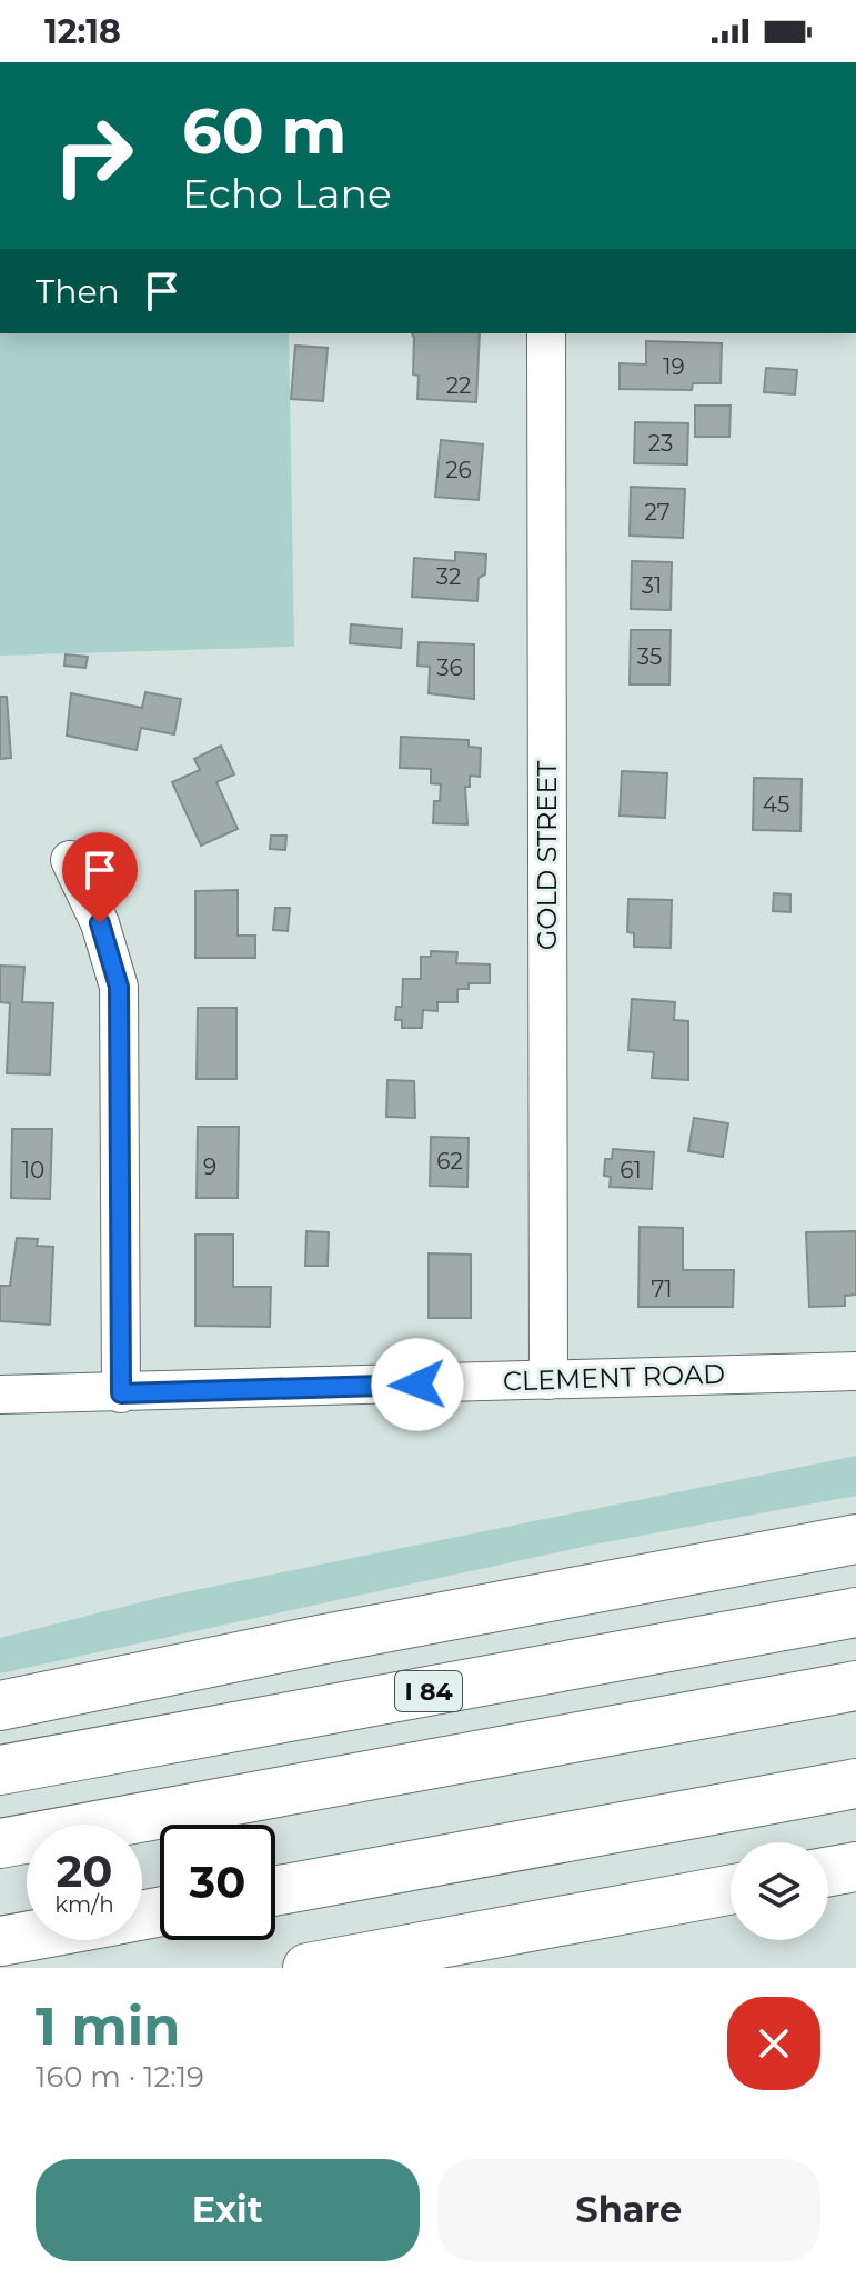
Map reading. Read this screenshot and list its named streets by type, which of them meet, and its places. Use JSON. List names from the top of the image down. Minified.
{"streets":{"highway":["I 84"],"street":["GOLD STREET","CLEMENT ROAD"]},"crossings":[["GOLD STREET","CLEMENT ROAD"]],"house_numbers":["19","22","23","26","27","32","31","35","36","45","62","9","10","61","71"],"page":{"status":"12:18","turn":["60 m","Echo Lane"],"then":"Then","speed":"20 km/h","limit":"30","heading":["1 min","160 m · 12:19"],"buttons":["Exit","Share"]}}
